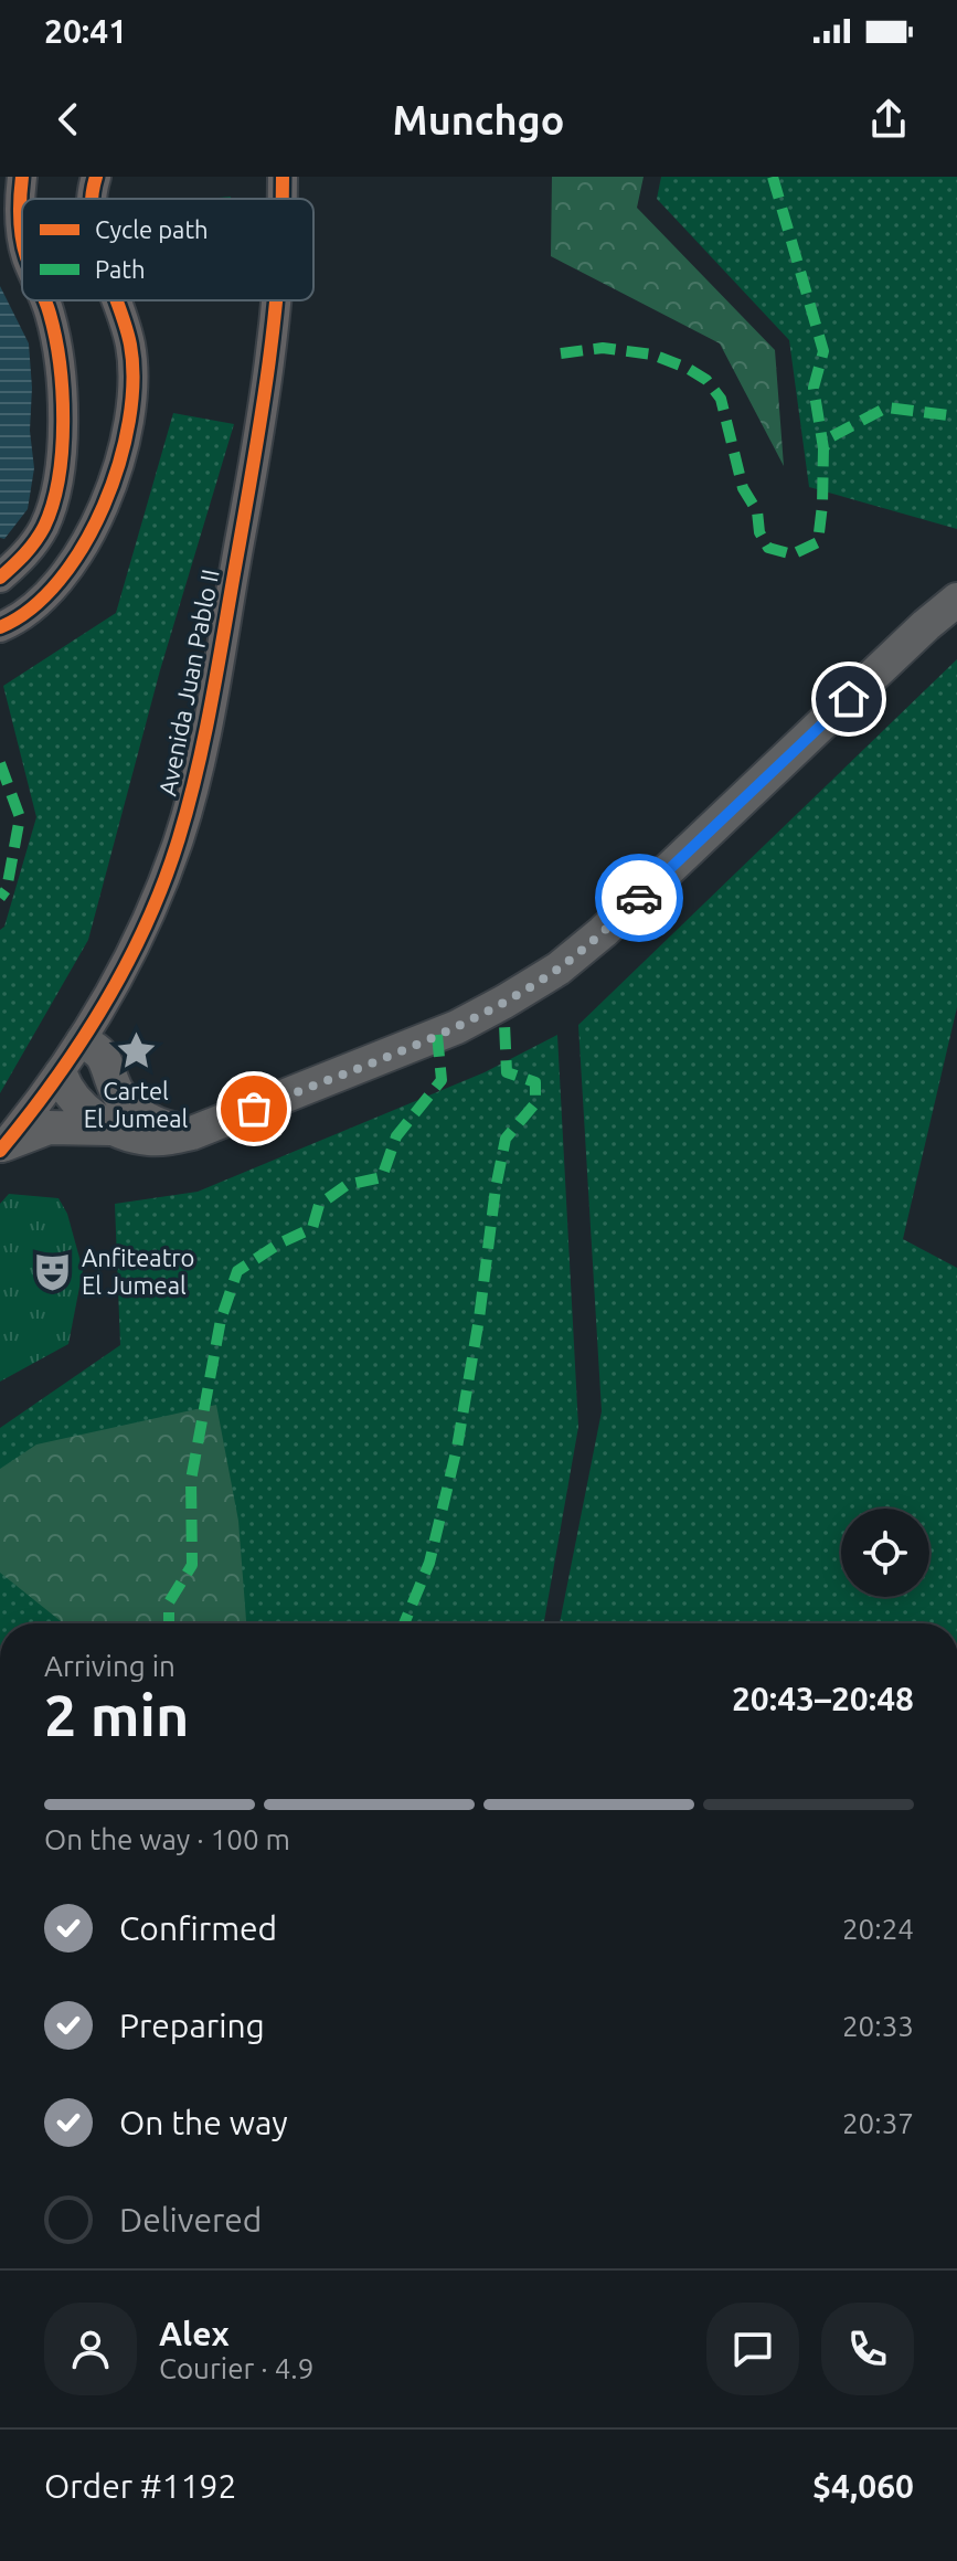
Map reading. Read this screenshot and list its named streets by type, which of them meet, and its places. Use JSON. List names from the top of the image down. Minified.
{"streets":{"main road":["Avenida Juan Pablo II"]},"places":{"place":["Cartel El Jumeal"],"theatre":["Anfiteatro El Jumeal"]},"legend":["Cycle path","Path"],"page":{"status":"20:41","header":"Munchgo","heading":["2 min","Arriving in","20:43–20:48"],"panel":["Alex","Courier · 4.9","Order #1192","$4,060"],"bar":"On the way · 100 m","list":[["Confirmed","20:24"],["Preparing","20:33"],["On the way","20:37"],"Delivered"]}}
